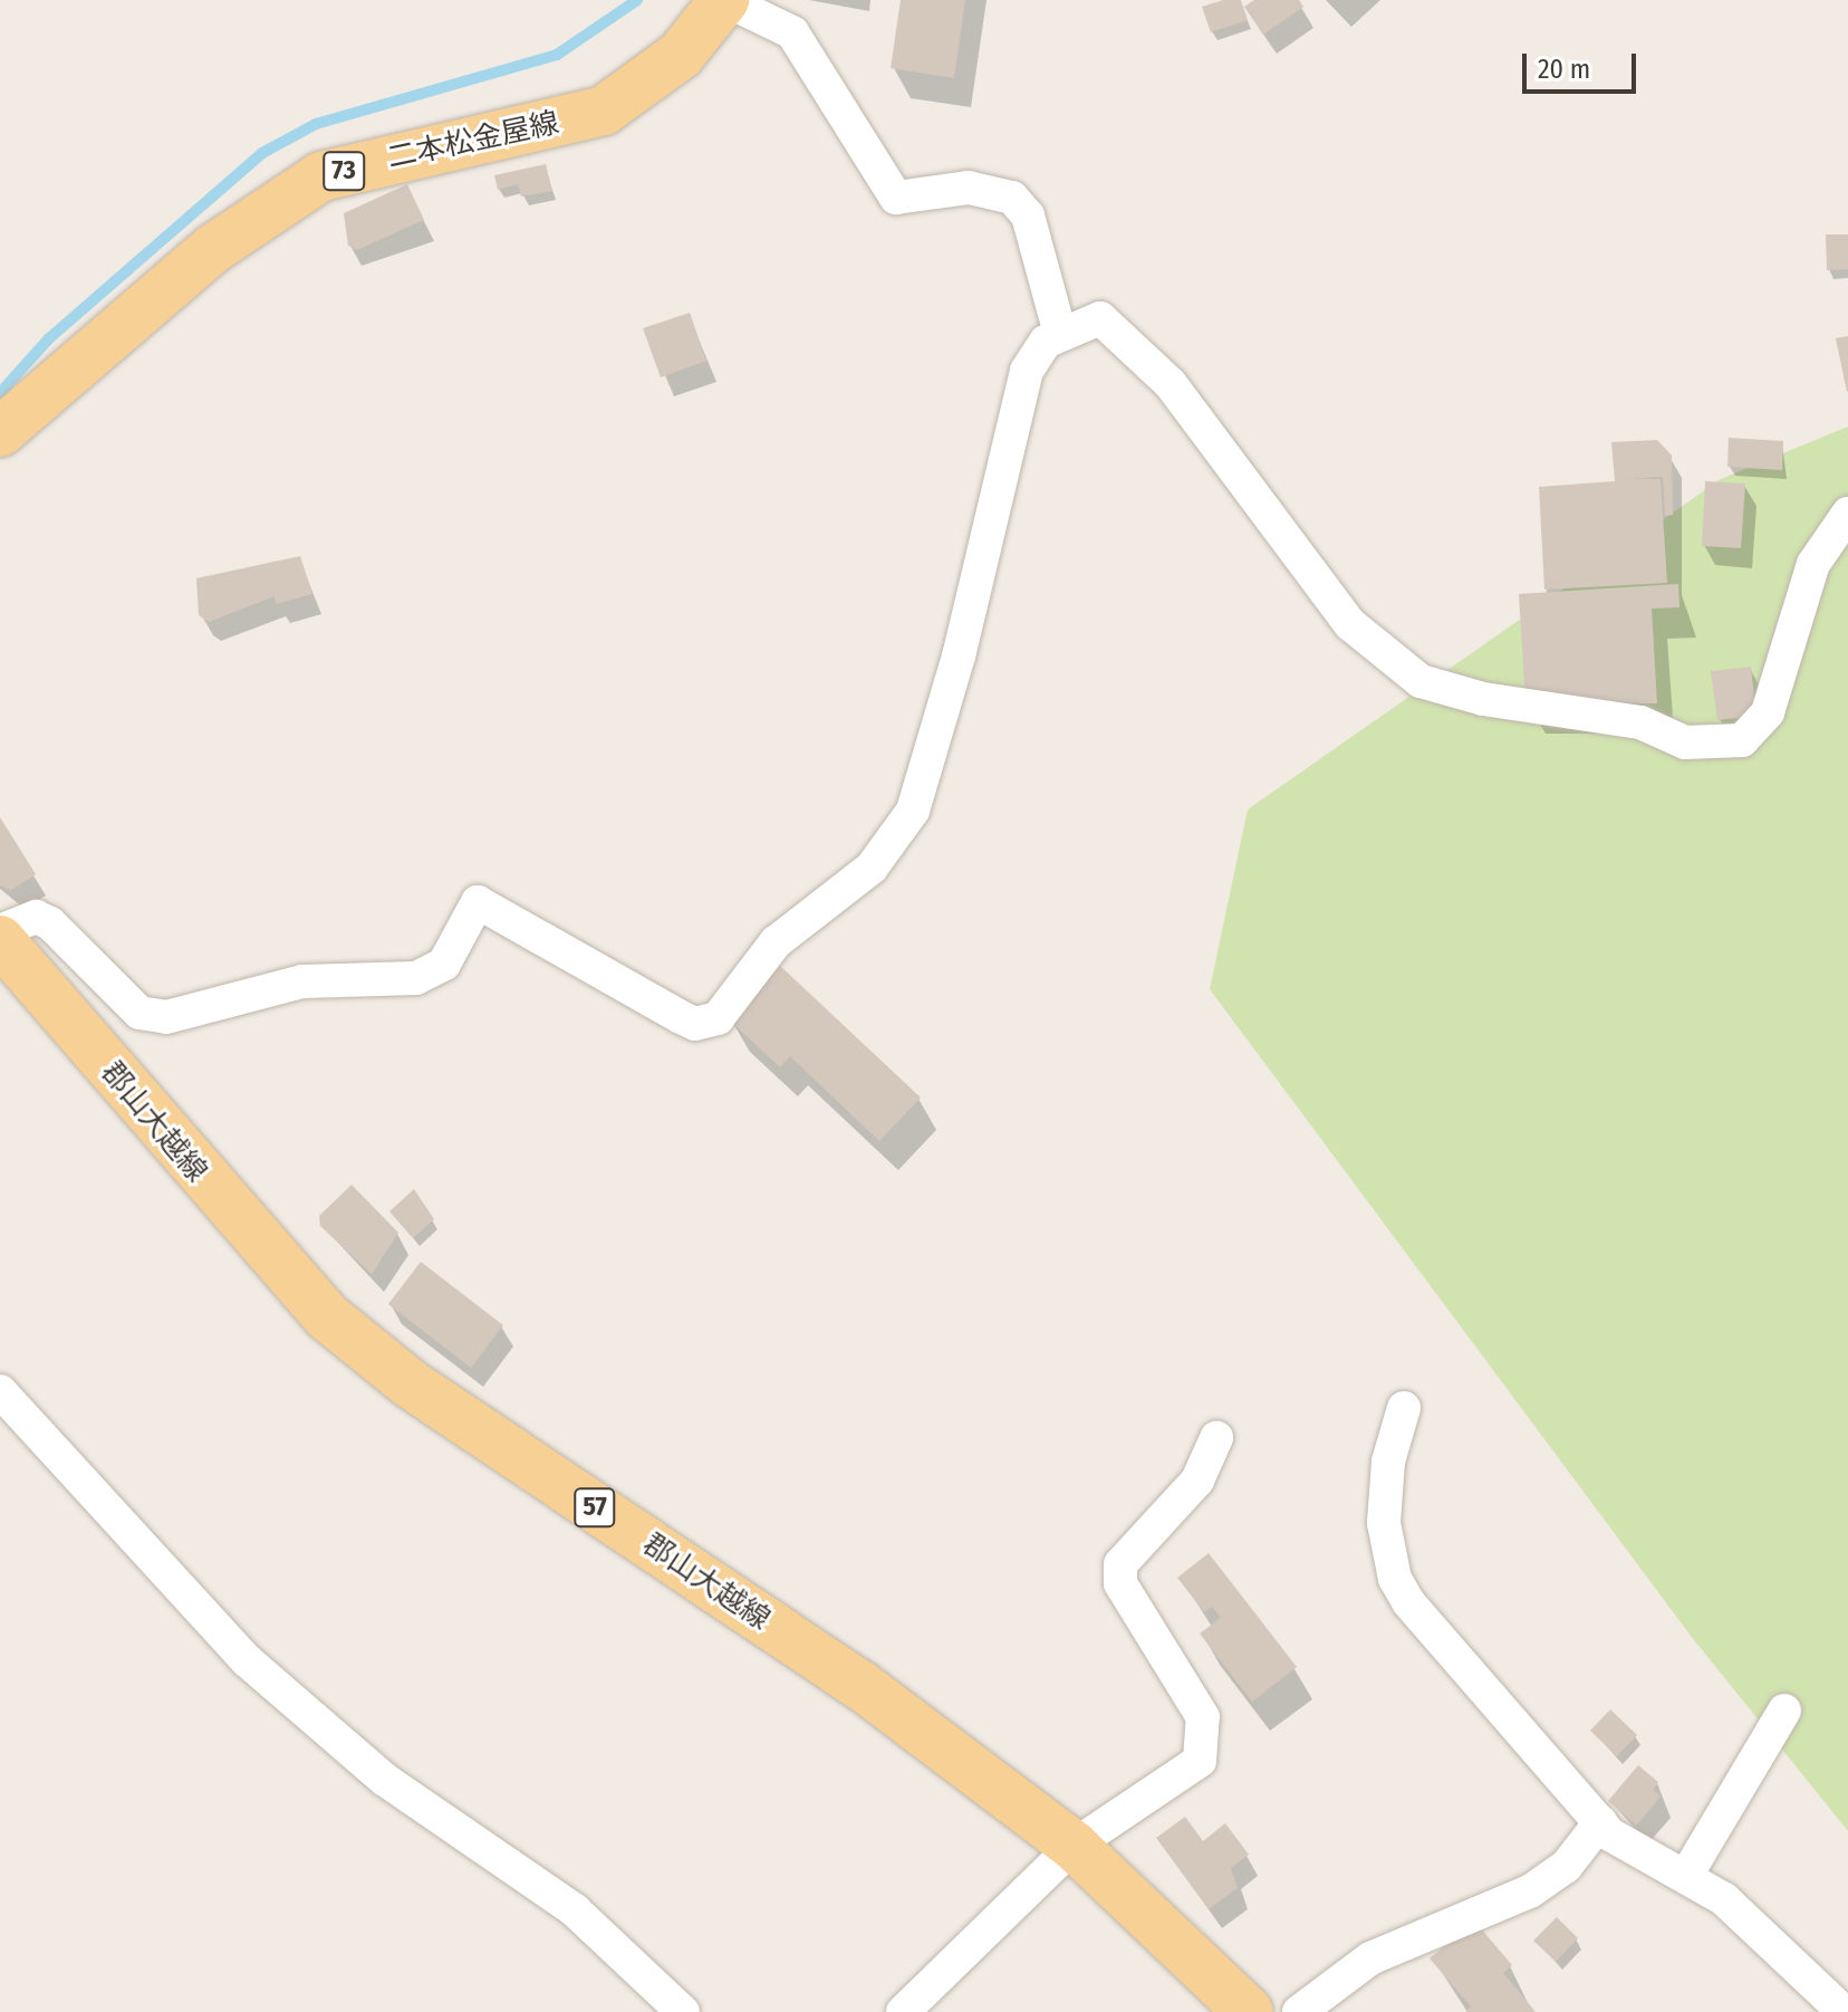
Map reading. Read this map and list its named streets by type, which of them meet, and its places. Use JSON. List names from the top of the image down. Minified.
{"streets":{"main road":["二本松金屋線","73","郡山大越線","57"]},"scale_bar":"20 m"}
